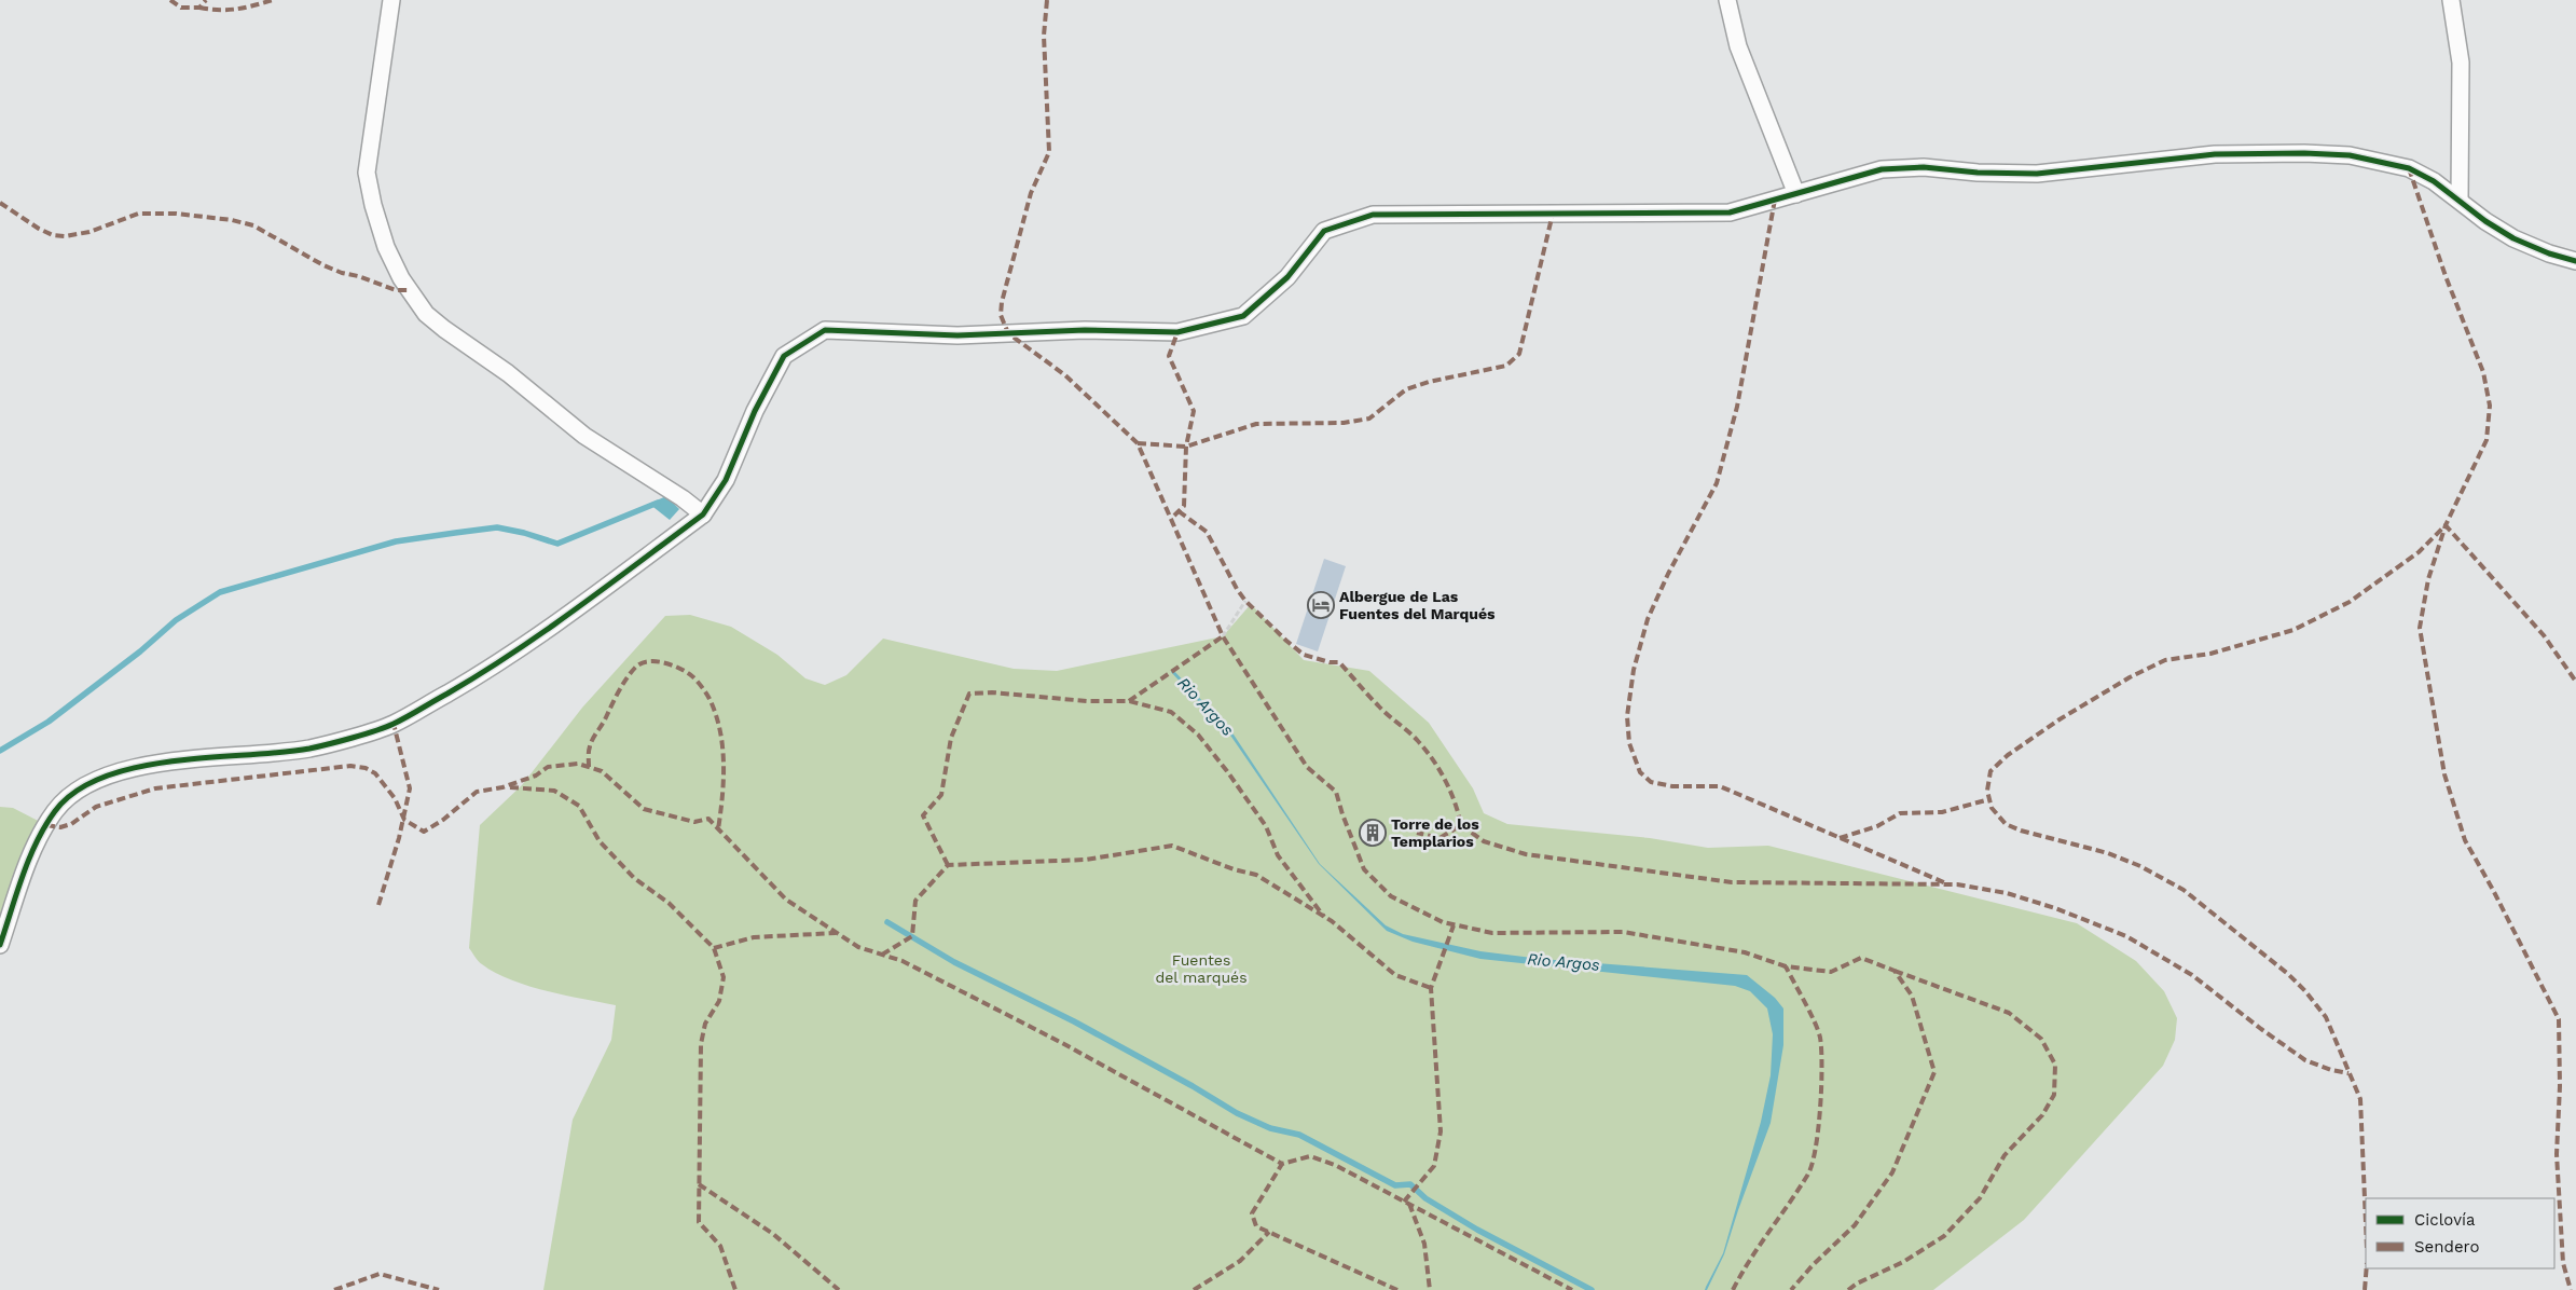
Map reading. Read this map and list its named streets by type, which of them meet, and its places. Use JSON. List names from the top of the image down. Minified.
{"water":["Rio Argos"],"parks":["Fuentes del marqués"],"places":{"hotel":["Albergue de Las Fuentes del Marqués"],"building":["Torre de los Templarios"]},"legend":["Ciclovía","Sendero"]}
